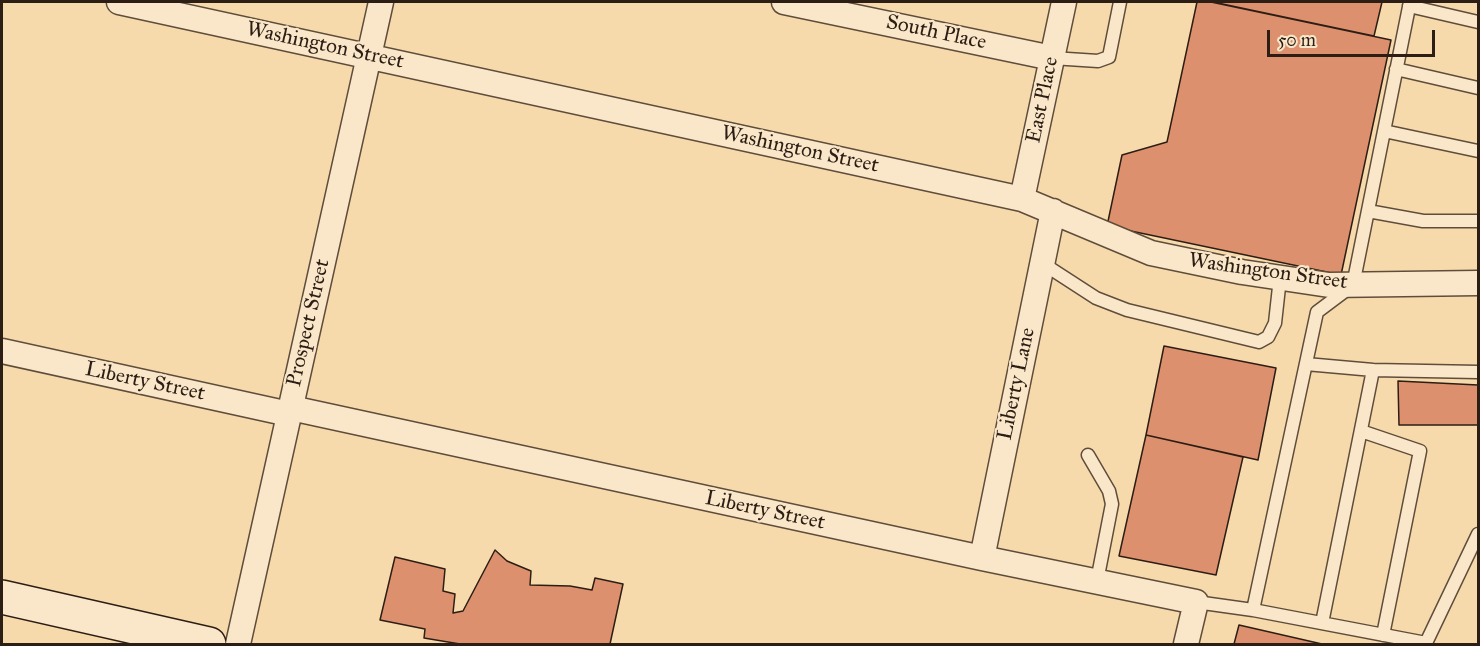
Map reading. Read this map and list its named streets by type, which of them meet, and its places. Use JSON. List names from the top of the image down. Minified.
{"streets":{"street":["South Place","Washington Street","East Place","Prospect Street","Liberty Street","Liberty Lane"]},"crossings":[["South Place","East Place"],["Washington Street","East Place"],["Washington Street","Prospect Street"],["Washington Street","Liberty Lane"],["Prospect Street","Liberty Street"],["Liberty Street","Liberty Lane"]],"scale_bar":"50 m"}
